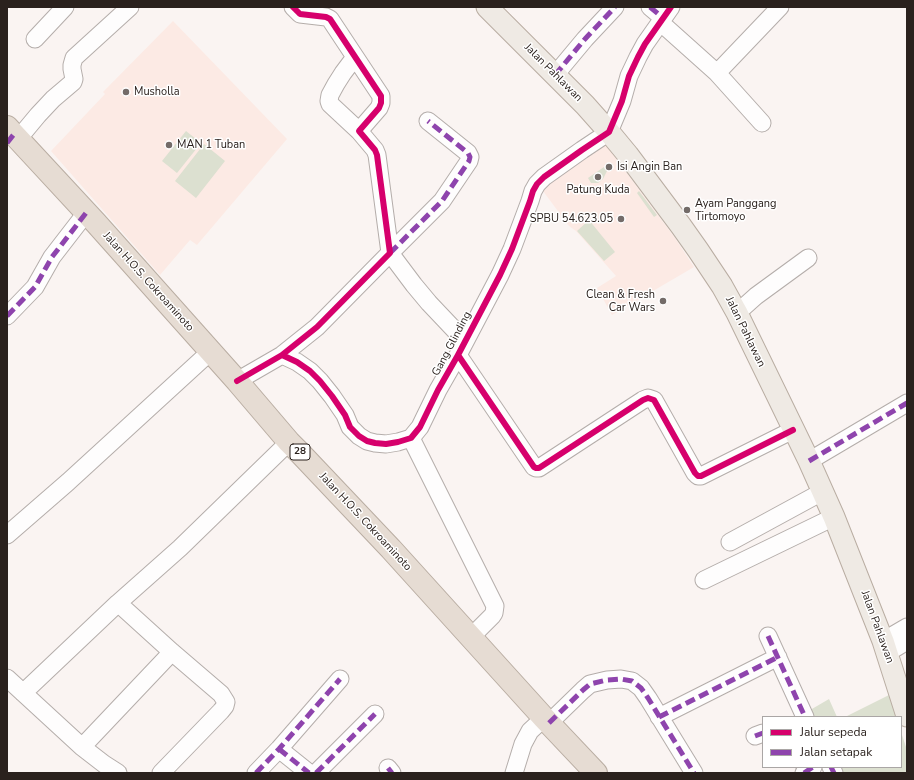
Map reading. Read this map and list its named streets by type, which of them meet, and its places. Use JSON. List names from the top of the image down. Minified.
{"streets":{"highway":["Jalan H.O.S. Cokroaminoto","28"],"main road":["Jalan Pahlawan"],"street":["Gang Glinding"]},"crossings":[["Jalan Pahlawan","Gang Glinding"]],"places":["Musholla","MAN 1 Tuban","Isi Angin Ban","Patung Kuda","Ayam Panggang Tirtomoyo","SPBU 54.623.05","Clean & Fresh Car Wars"],"legend":["Jalur sepeda","Jalan setapak"]}
